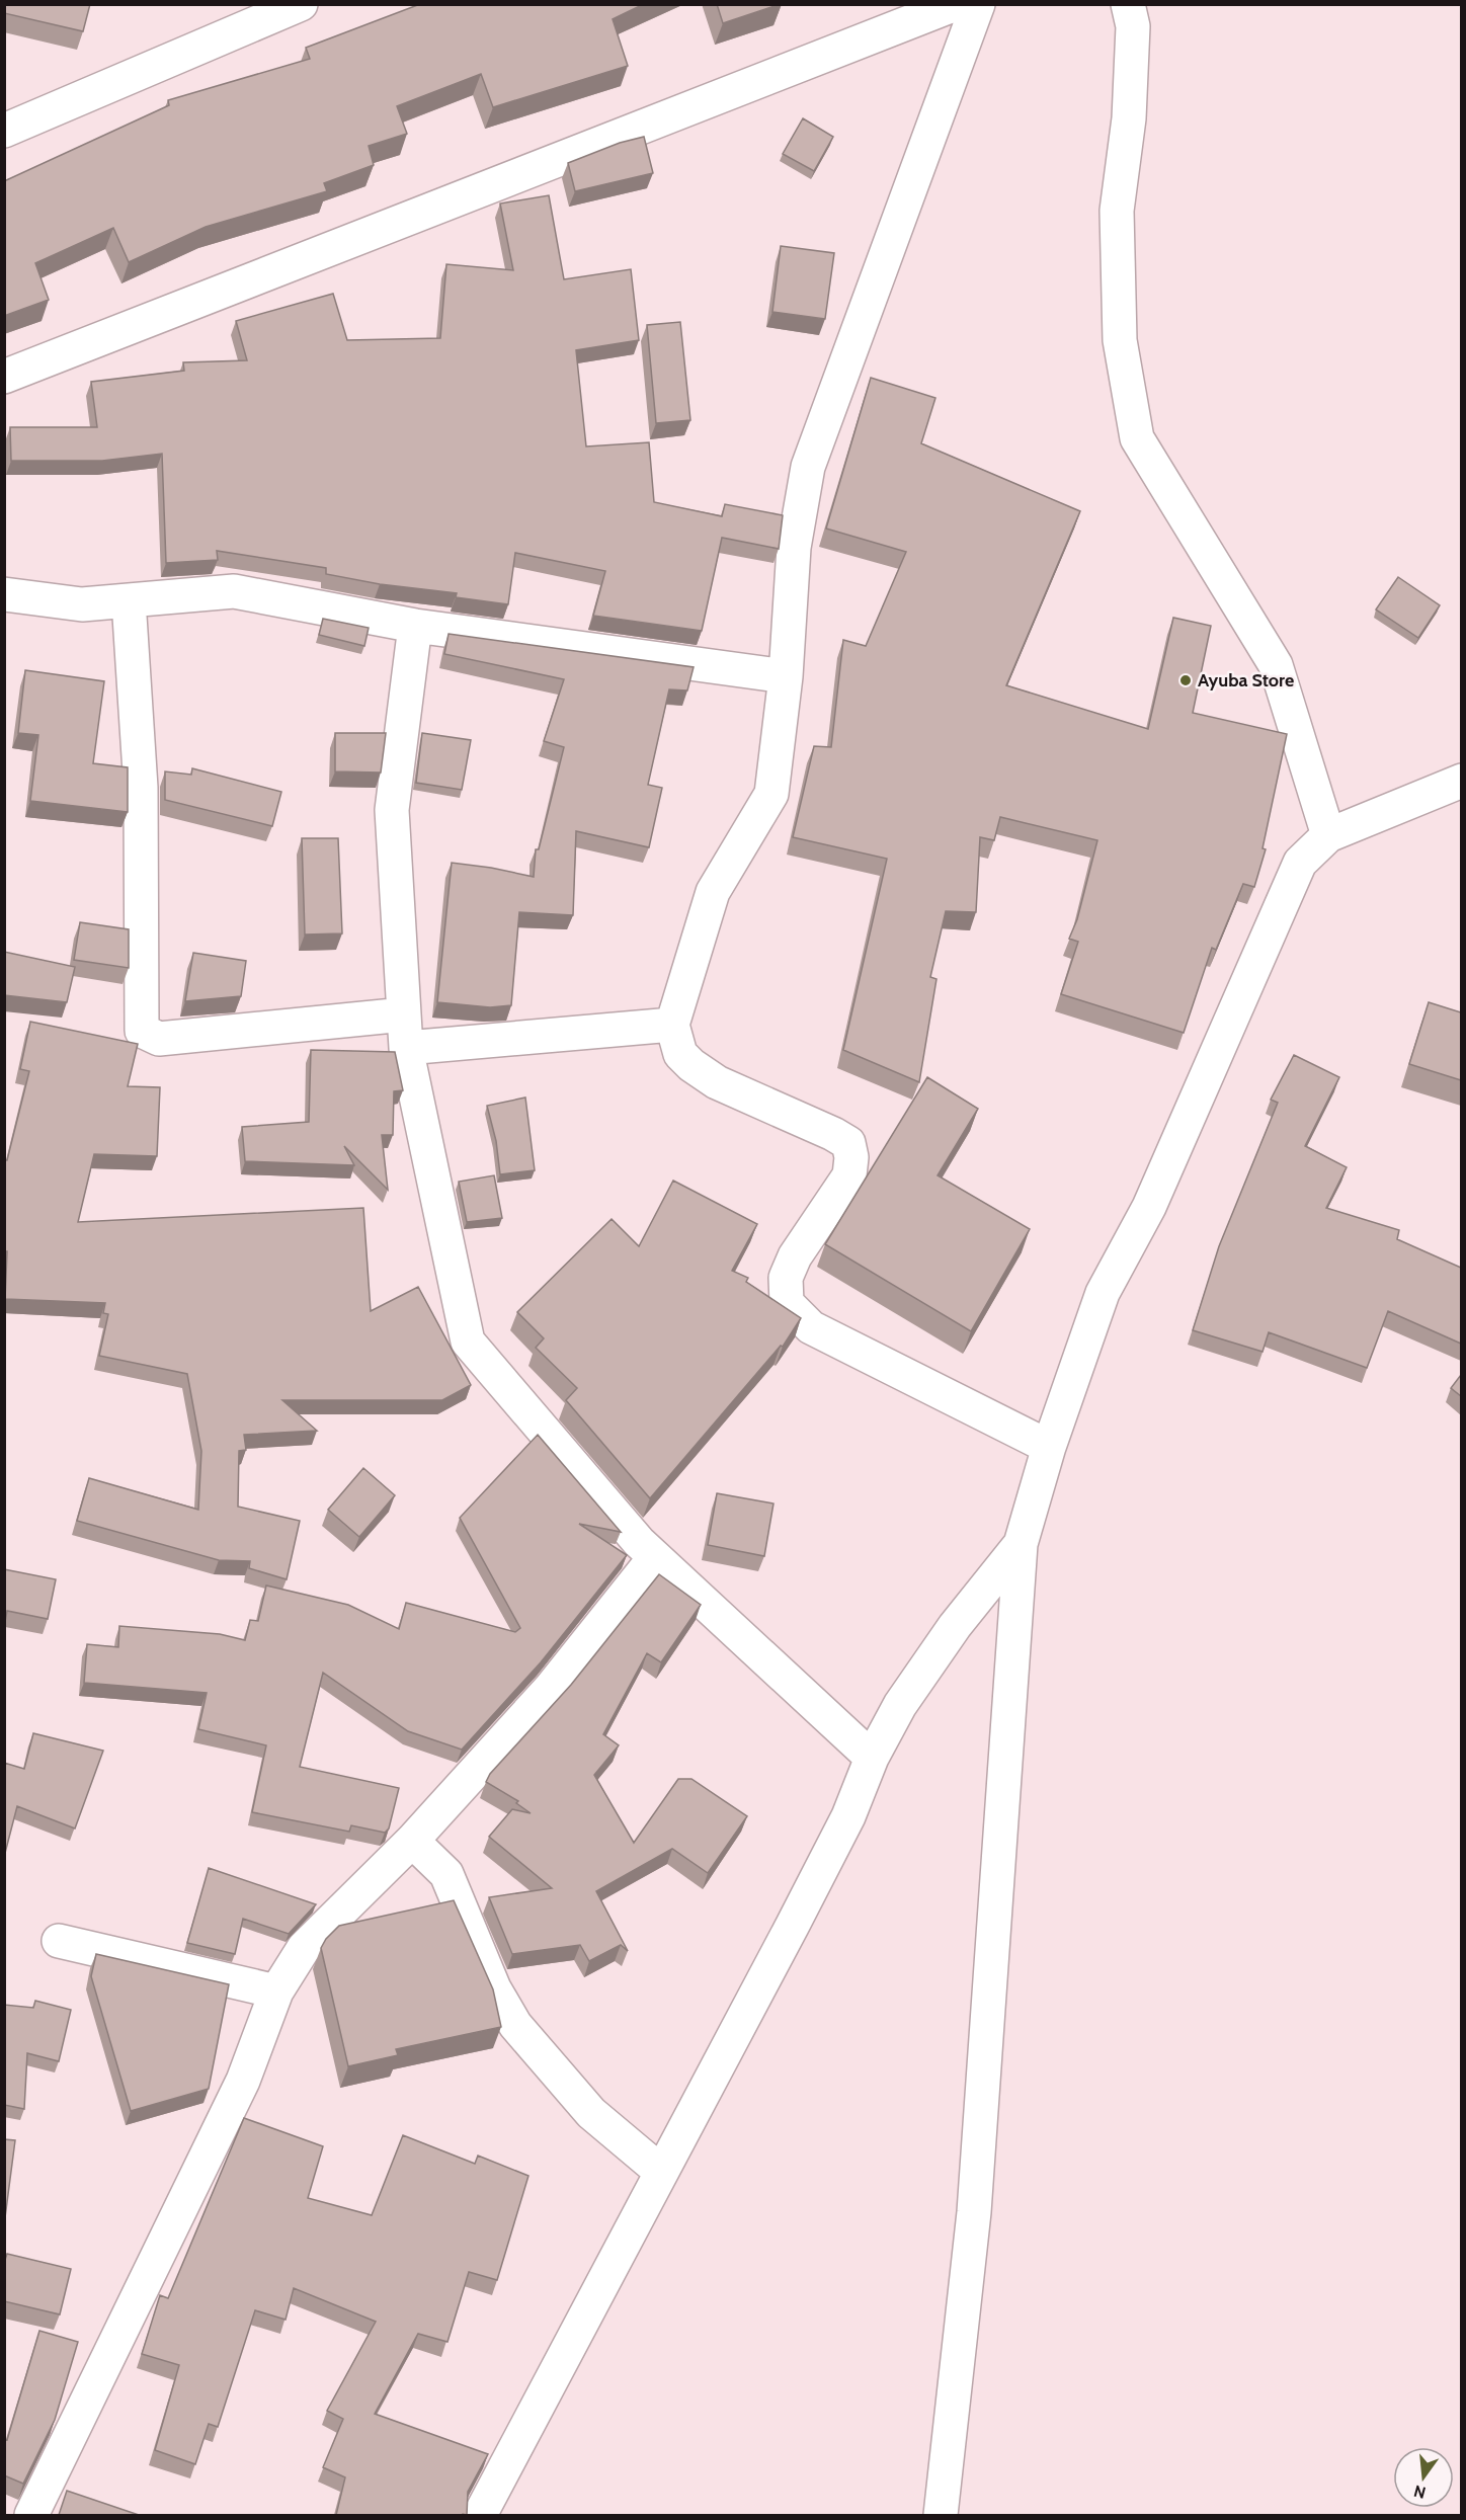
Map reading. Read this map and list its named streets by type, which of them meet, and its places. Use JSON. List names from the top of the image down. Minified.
{"places":["Ayuba Store"],"north":"bottom"}
